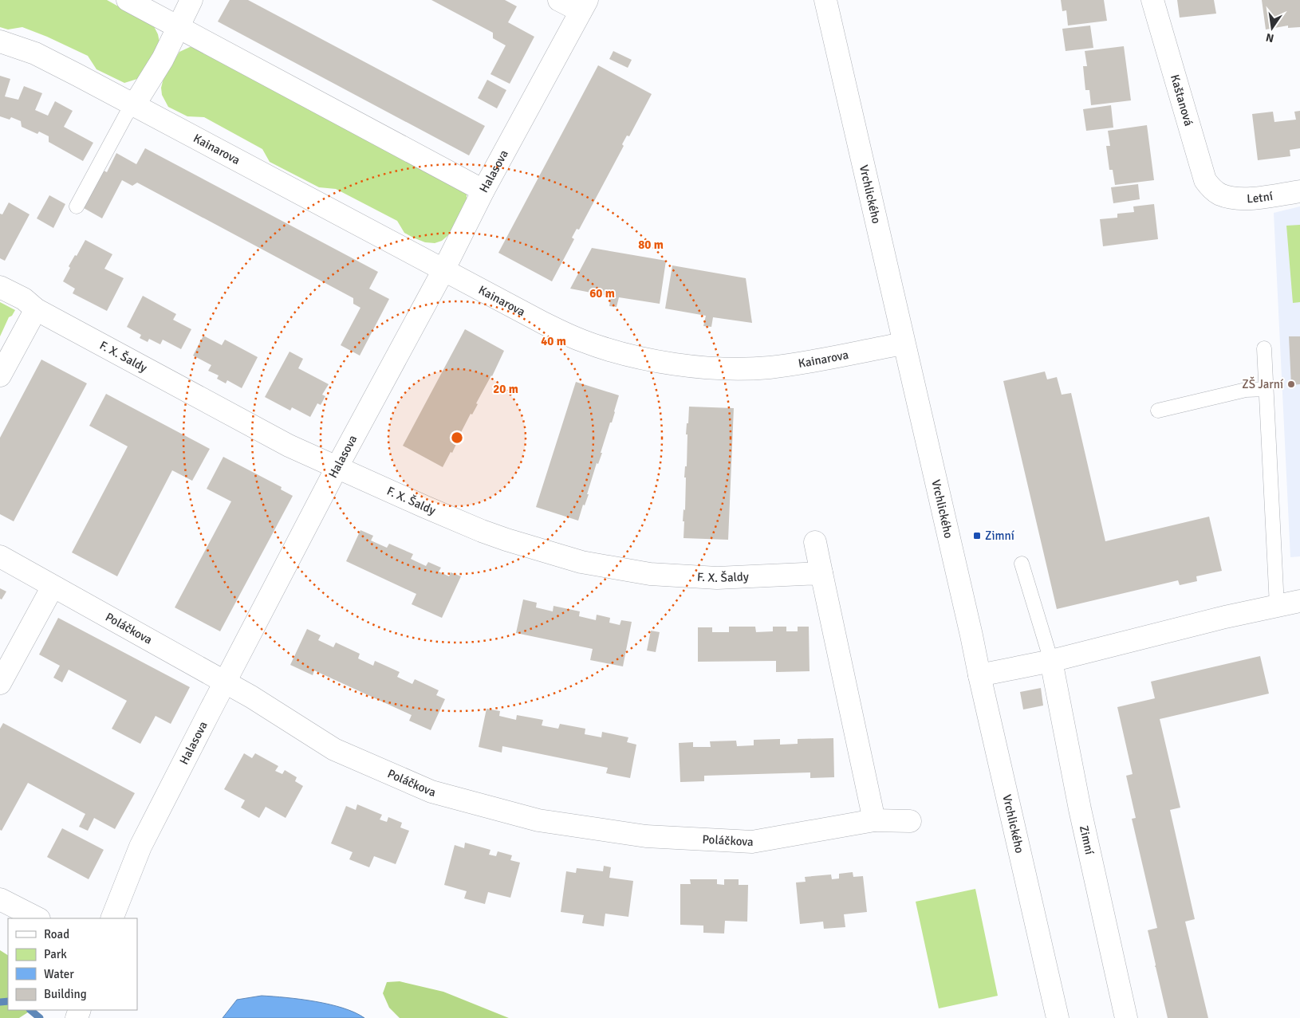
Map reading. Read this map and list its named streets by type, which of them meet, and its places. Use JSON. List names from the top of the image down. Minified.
{"streets":{"street":["Kaštanová","Kainarova","Halasova","Vrchlického","Letní","F. X. Šaldy","Poláčkova","Zimní"]},"crossings":[["Kaštanová","Letní"],["Kainarova","Halasova"],["Kainarova","Vrchlického"],["Halasova","F. X. Šaldy"],["Halasova","Poláčkova"]],"places":{"other":["ZŠ Jarní"],"transit":["Zimní"]},"legend":["Road","Park","Water","Building"],"north":"bottom","rings":["80 m","60 m","40 m","20 m"]}
